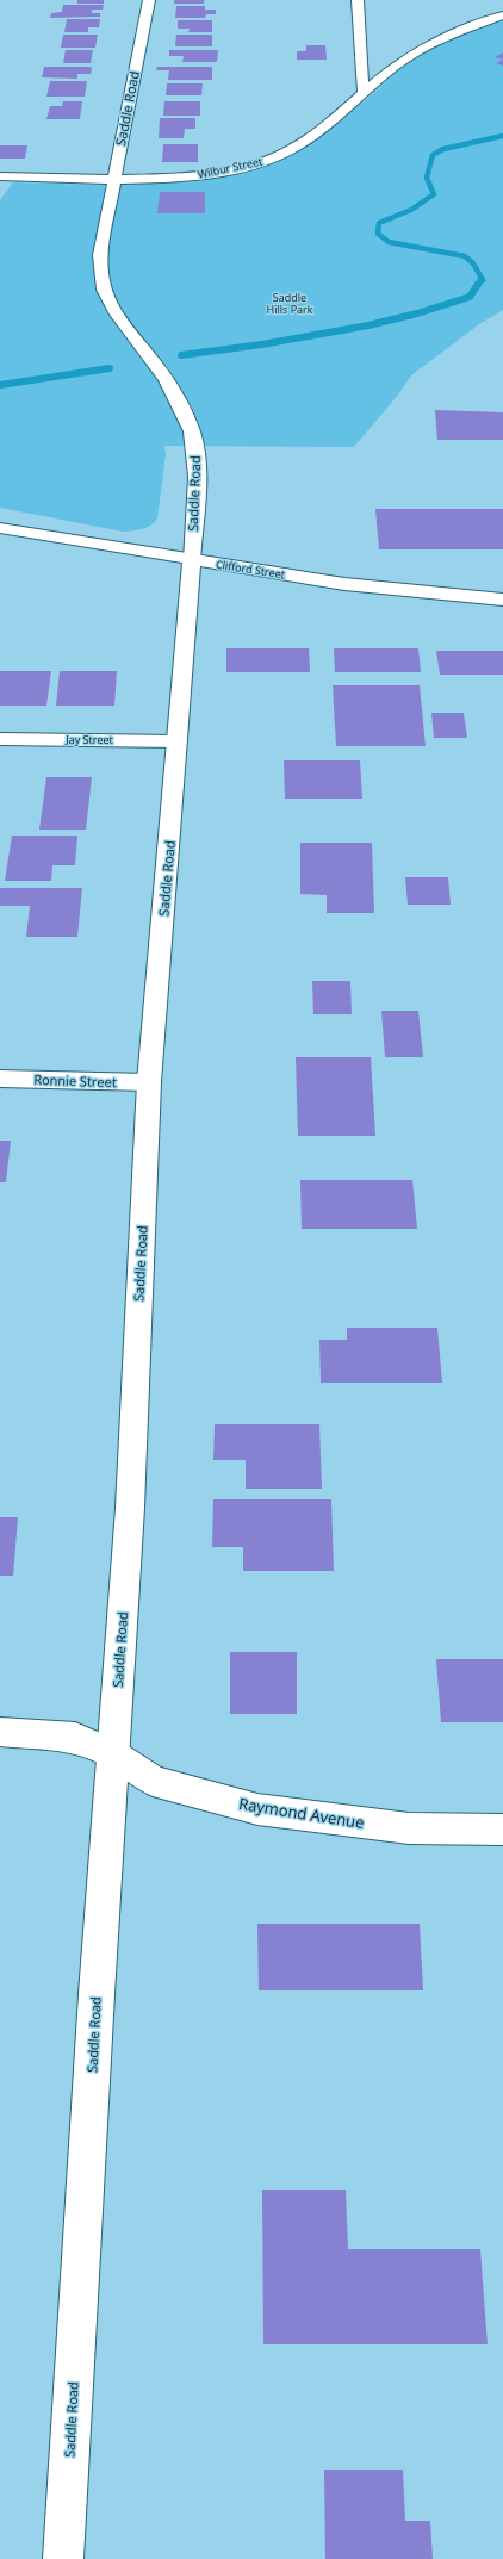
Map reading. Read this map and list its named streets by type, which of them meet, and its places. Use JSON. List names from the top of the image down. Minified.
{"streets":{"street":["Saddle Road","Wilbur Street","Clifford Street","Jay Street","Ronnie Street","Raymond Avenue"]},"crossings":[["Saddle Road","Wilbur Street"],["Saddle Road","Clifford Street"],["Saddle Road","Jay Street"],["Saddle Road","Ronnie Street"],["Saddle Road","Raymond Avenue"]],"parks":["Saddle Hills Park"]}
